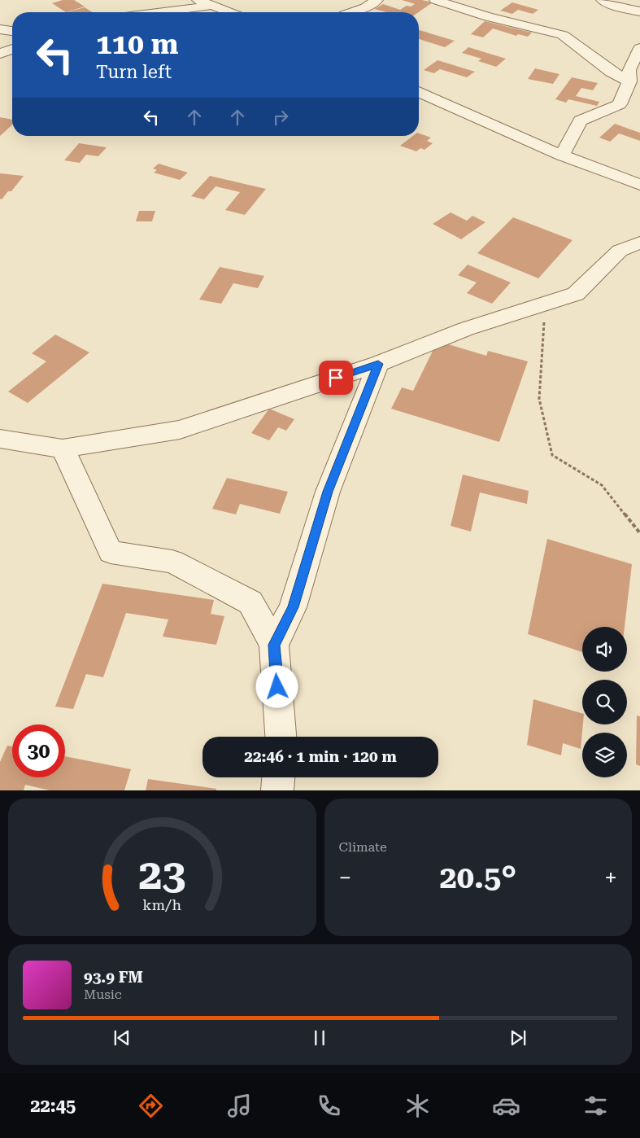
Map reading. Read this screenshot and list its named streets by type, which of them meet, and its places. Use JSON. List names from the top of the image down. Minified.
{"page":{"turn":["110 m","Turn left"],"limit":"30","trip":"22:46 · 1 min · 120 m","tile":"Climate","heat":["−","20.5°","+"],"song":["93.9 FM","Music"],"tabs":"22:45","gauge":["23","km/h"]}}
